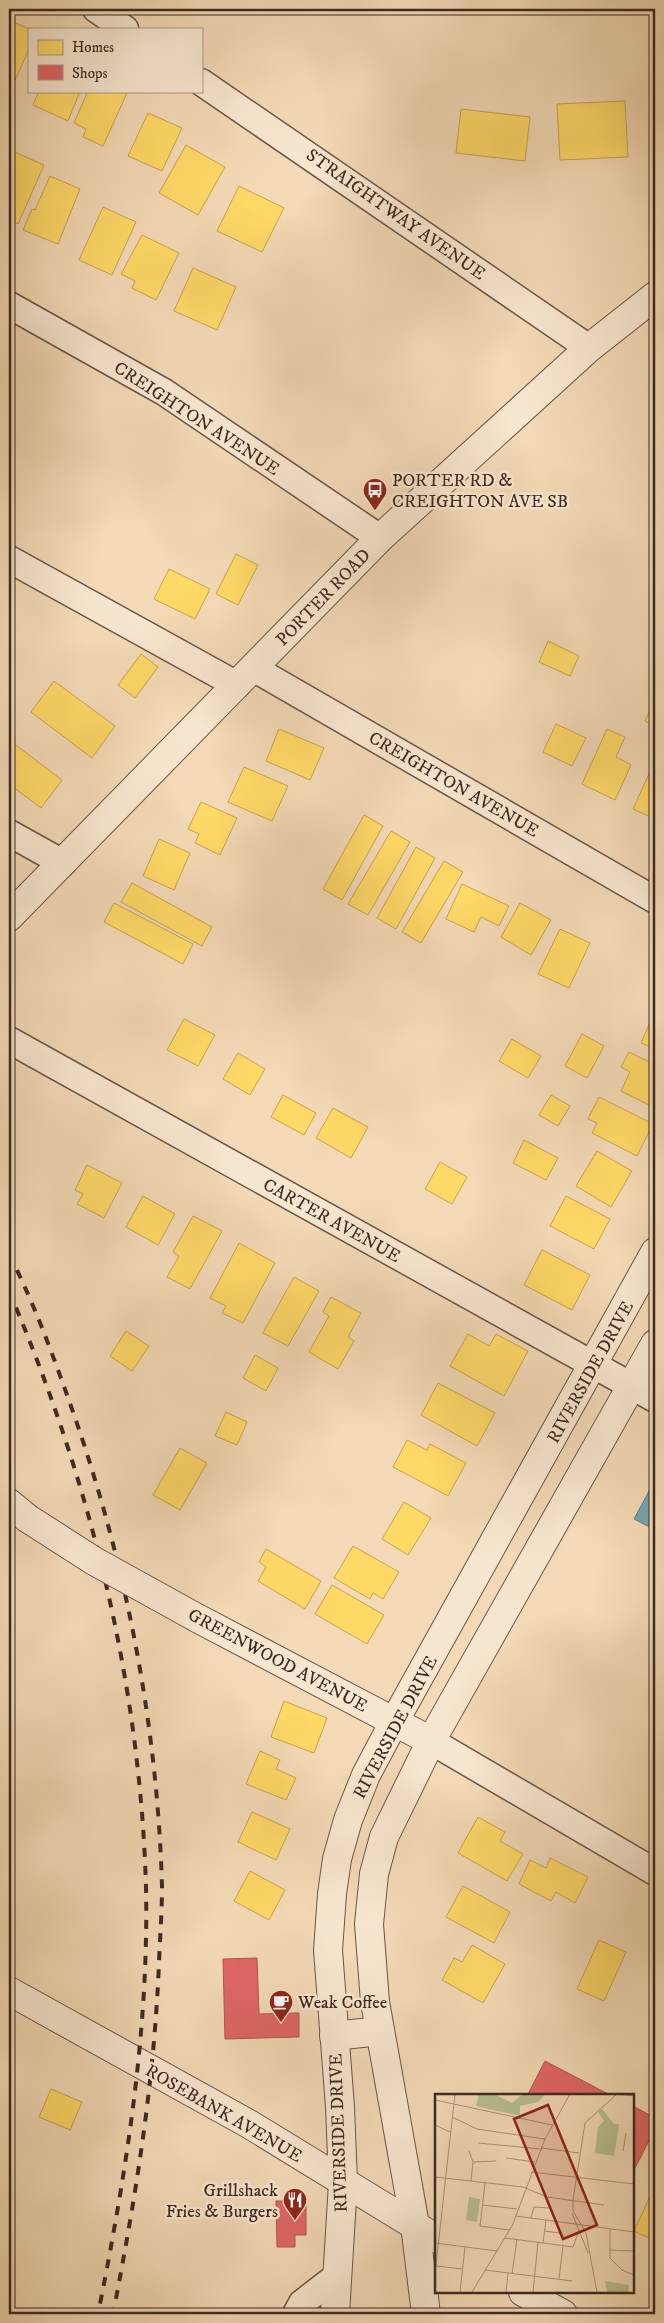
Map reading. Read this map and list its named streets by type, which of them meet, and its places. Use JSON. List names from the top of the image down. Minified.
{"streets":{"street":["STRAIGHTWAY AVENUE","CREIGHTON AVENUE","PORTER ROAD","CARTER AVENUE","RIVERSIDE DRIVE","GREENWOOD AVENUE","ROSEBANK AVENUE"]},"crossings":[["STRAIGHTWAY AVENUE","PORTER ROAD"],["CREIGHTON AVENUE","PORTER ROAD"],["CARTER AVENUE","RIVERSIDE DRIVE"],["RIVERSIDE DRIVE","GREENWOOD AVENUE"],["RIVERSIDE DRIVE","ROSEBANK AVENUE"]],"places":{"bus stop":["PORTER RD & CREIGHTON AVE SB"],"cafe":["Weak Coffee"],"restaurant":["Grillshack Fries & Burgers"]},"legend":["Homes","Shops"]}
